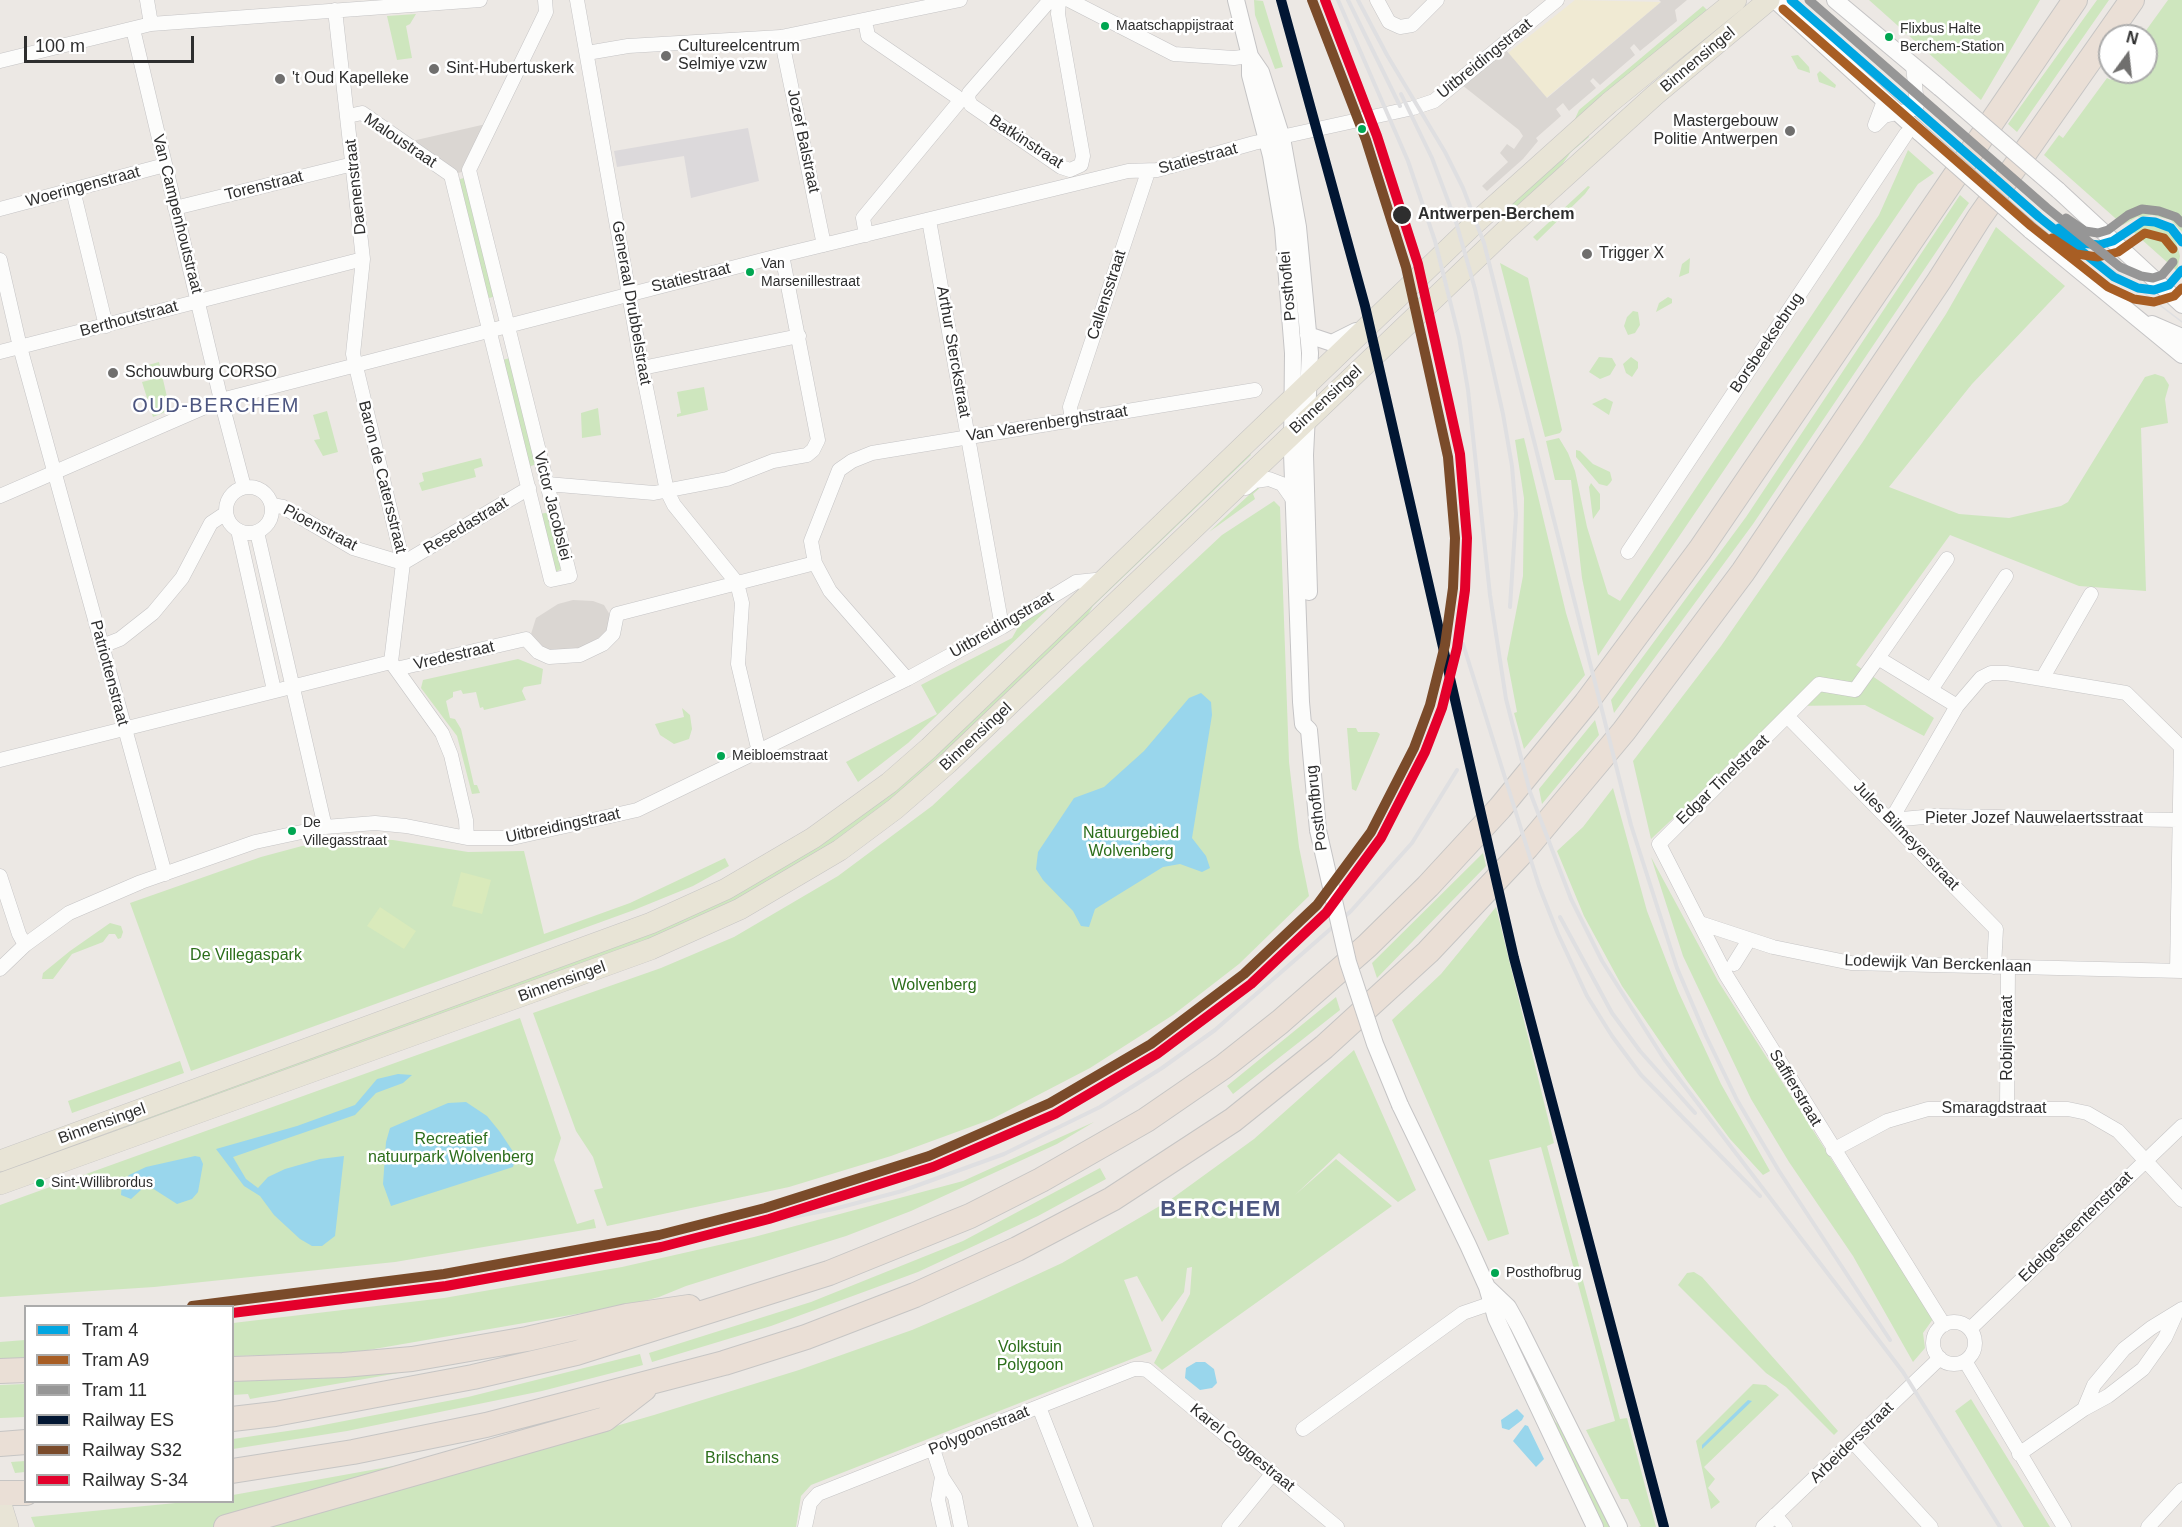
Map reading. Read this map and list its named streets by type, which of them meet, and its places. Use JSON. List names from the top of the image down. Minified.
{"streets":{"main road":["Binnensingel"],"street":["Uitbreidingstraat","Maloustraat","Jozef Balstraat","Batkinstraat","Statiestraat","Torenstraat","Woeringenstraat","Daenenstraat","Van Campenhoutstraat","Posthoflei","Callensstraat","Generaal Drubbelstraat","Berthoutstraat","Borsbeeksebrug","Arthur Sterckstraat","Van Vaerenberghstraat","Baron de Catersstraat","Victor Jacobslei","Resedastraat","Pioenstraat","Vredestraat","Patriottenstraat","Edgar Tinelstraat","Posthofbrug","Pieter Jozef Nauwelaertsstraat","Jules Bilmeyerstraat","Lodewijk Van Berckenlaan","Robijnstraat","Saffierstraat","Smaragdstraat","Edelgesteentenstraat","Polygoonstraat","Arbeidersstraat","Karel Coggestraat"]},"crossings":[["Uitbreidingstraat","Binnensingel"],["Uitbreidingstraat","Statiestraat"],["Uitbreidingstraat","Posthoflei"],["Uitbreidingstraat","Arthur Sterckstraat"],["Uitbreidingstraat","Patriottenstraat"],["Binnensingel","Posthoflei"],["Binnensingel","Posthofbrug"],["Maloustraat","Daenenstraat"],["Maloustraat","Victor Jacobslei"],["Jozef Balstraat","Statiestraat"],["Statiestraat","Daenenstraat"],["Statiestraat","Van Campenhoutstraat"],["Statiestraat","Posthoflei"],["Statiestraat","Callensstraat"],["Statiestraat","Generaal Drubbelstraat"],["Statiestraat","Arthur Sterckstraat"],["Statiestraat","Baron de Catersstraat"],["Statiestraat","Victor Jacobslei"],["Statiestraat","Patriottenstraat"],["Torenstraat","Daenenstraat"],["Torenstraat","Van Campenhoutstraat"],["Woeringenstraat","Van Campenhoutstraat"],["Daenenstraat","Berthoutstraat"],["Daenenstraat","Baron de Catersstraat"],["Van Campenhoutstraat","Berthoutstraat"],["Posthoflei","Posthofbrug"],["Callensstraat","Van Vaerenberghstraat"],["Generaal Drubbelstraat","Vredestraat"],["Berthoutstraat","Patriottenstraat"],["Arthur Sterckstraat","Van Vaerenberghstraat"],["Van Vaerenberghstraat","Vredestraat"],["Baron de Catersstraat","Resedastraat"],["Baron de Catersstraat","Pioenstraat"],["Baron de Catersstraat","Vredestraat"],["Victor Jacobslei","Resedastraat"],["Resedastraat","Pioenstraat"],["Vredestraat","Patriottenstraat"],["Edgar Tinelstraat","Jules Bilmeyerstraat"],["Edgar Tinelstraat","Saffierstraat"],["Pieter Jozef Nauwelaertsstraat","Jules Bilmeyerstraat"],["Jules Bilmeyerstraat","Lodewijk Van Berckenlaan"],["Lodewijk Van Berckenlaan","Robijnstraat"],["Lodewijk Van Berckenlaan","Saffierstraat"],["Robijnstraat","Smaragdstraat"],["Saffierstraat","Smaragdstraat"],["Saffierstraat","Edelgesteentenstraat"],["Saffierstraat","Arbeidersstraat"],["Smaragdstraat","Edelgesteentenstraat"],["Edelgesteentenstraat","Arbeidersstraat"],["Polygoonstraat","Karel Coggestraat"]],"districts":["OUD-BERCHEM","BERCHEM"],"parks":["Natuurgebied Wolvenberg","De Villegaspark","Wolvenberg","Recreatief natuurpark Wolvenberg","Volkstuin Polygoon","Brilschans"],"places":["Maatschappijstraat","Flixbus Halte Berchem-Station","Cultureelcentrum Selmiye vzw","Sint-Hubertuskerk","'t Oud Kapelleke","Mastergebouw Politie Antwerpen","Antwerpen-Berchem","Trigger X","Van Marsenillestraat","Schouwburg CORSO","Meibloemstraat","De Villegasstraat","Sint-Willibrordus","Posthofbrug"],"lines":["tram line 4","tram line 11","rail line ES","rail line S32","rail line S-34","tram line A9"],"legend":["Tram 4","Tram A9","Tram 11","Railway ES","Railway S32","Railway S-34"],"scale_bar":"100 m","north":"top"}
